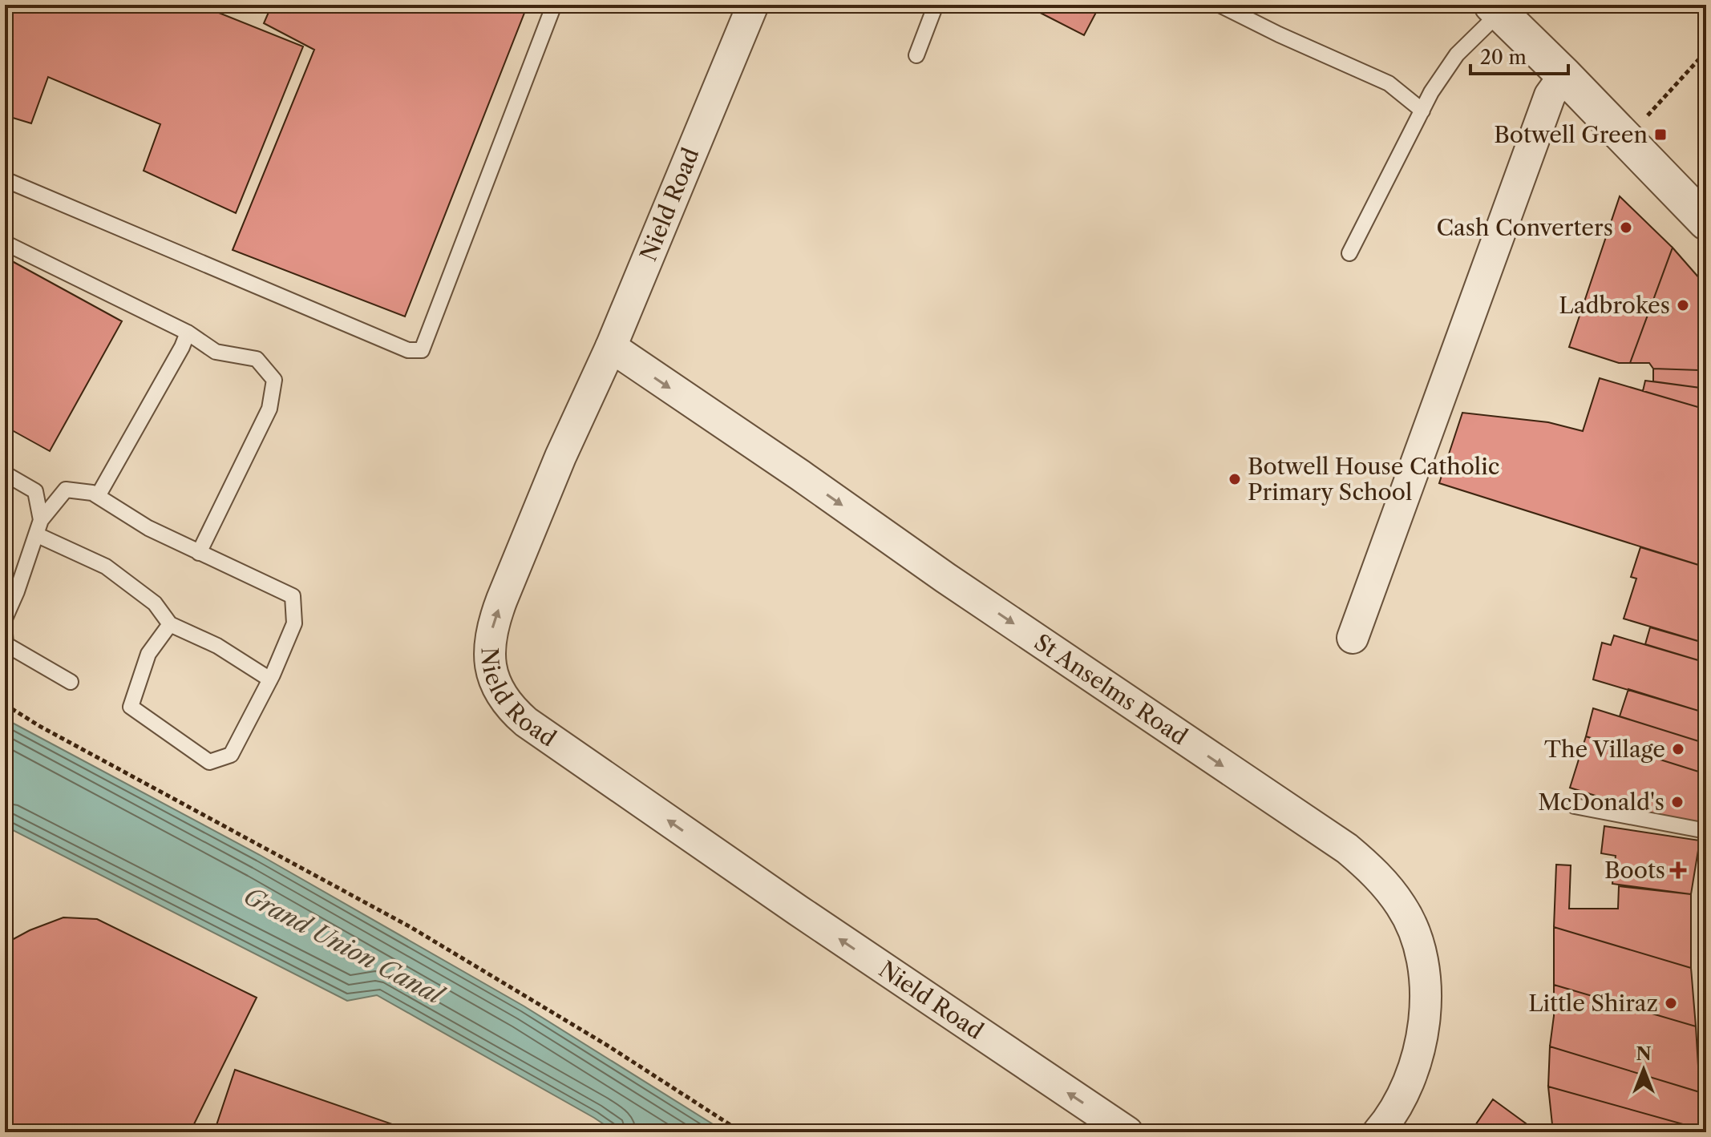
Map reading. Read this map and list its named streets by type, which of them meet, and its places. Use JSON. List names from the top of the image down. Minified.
{"streets":{"street":["Nield Road","St Anselms Road"]},"crossings":[["Nield Road","St Anselms Road"]],"one_way":["Nield Road","St Anselms Road"],"water":["Grand Union Canal"],"places":{"transit":["Botwell Green"],"other":["Cash Converters","Ladbrokes","Botwell House Catholic Primary School","The Village","McDonald's","Little Shiraz"],"health":["Boots"]},"scale_bar":"20 m","north":"top"}
